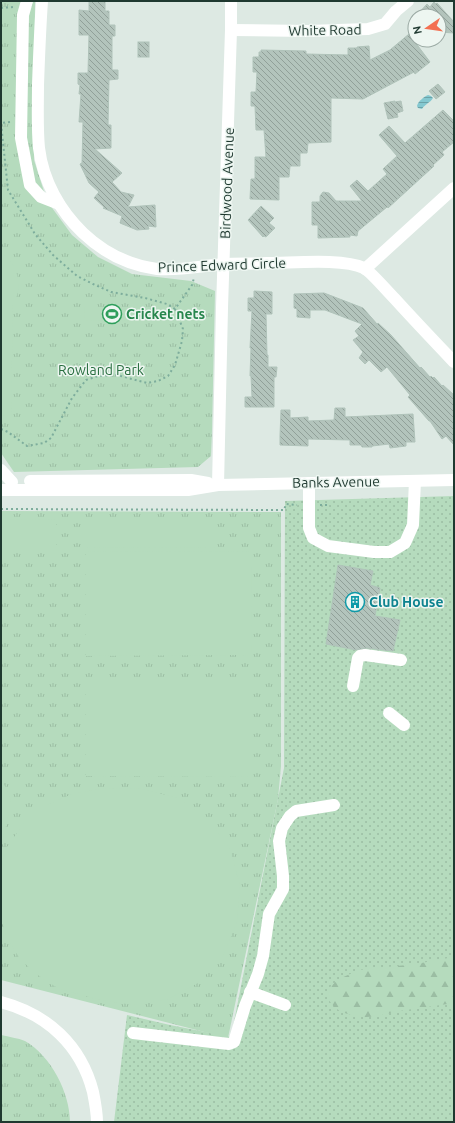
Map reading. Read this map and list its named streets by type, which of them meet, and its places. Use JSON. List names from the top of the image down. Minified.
{"streets":{"street":["White Road","Birdwood Avenue","Prince Edward Circle","Banks Avenue"]},"crossings":[["White Road","Birdwood Avenue"],["Birdwood Avenue","Prince Edward Circle"],["Birdwood Avenue","Banks Avenue"]],"parks":["Rowland Park"],"places":{"sports":["Cricket nets"],"building":["Club House"]},"north":"left"}
